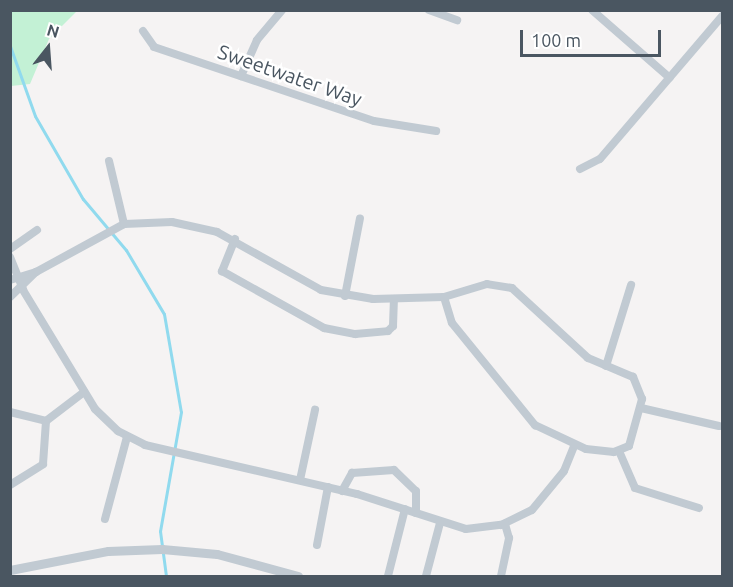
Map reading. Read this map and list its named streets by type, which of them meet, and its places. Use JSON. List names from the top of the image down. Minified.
{"streets":{"street":["Sweetwater Way"]},"scale_bar":"100 m","north":"top"}
